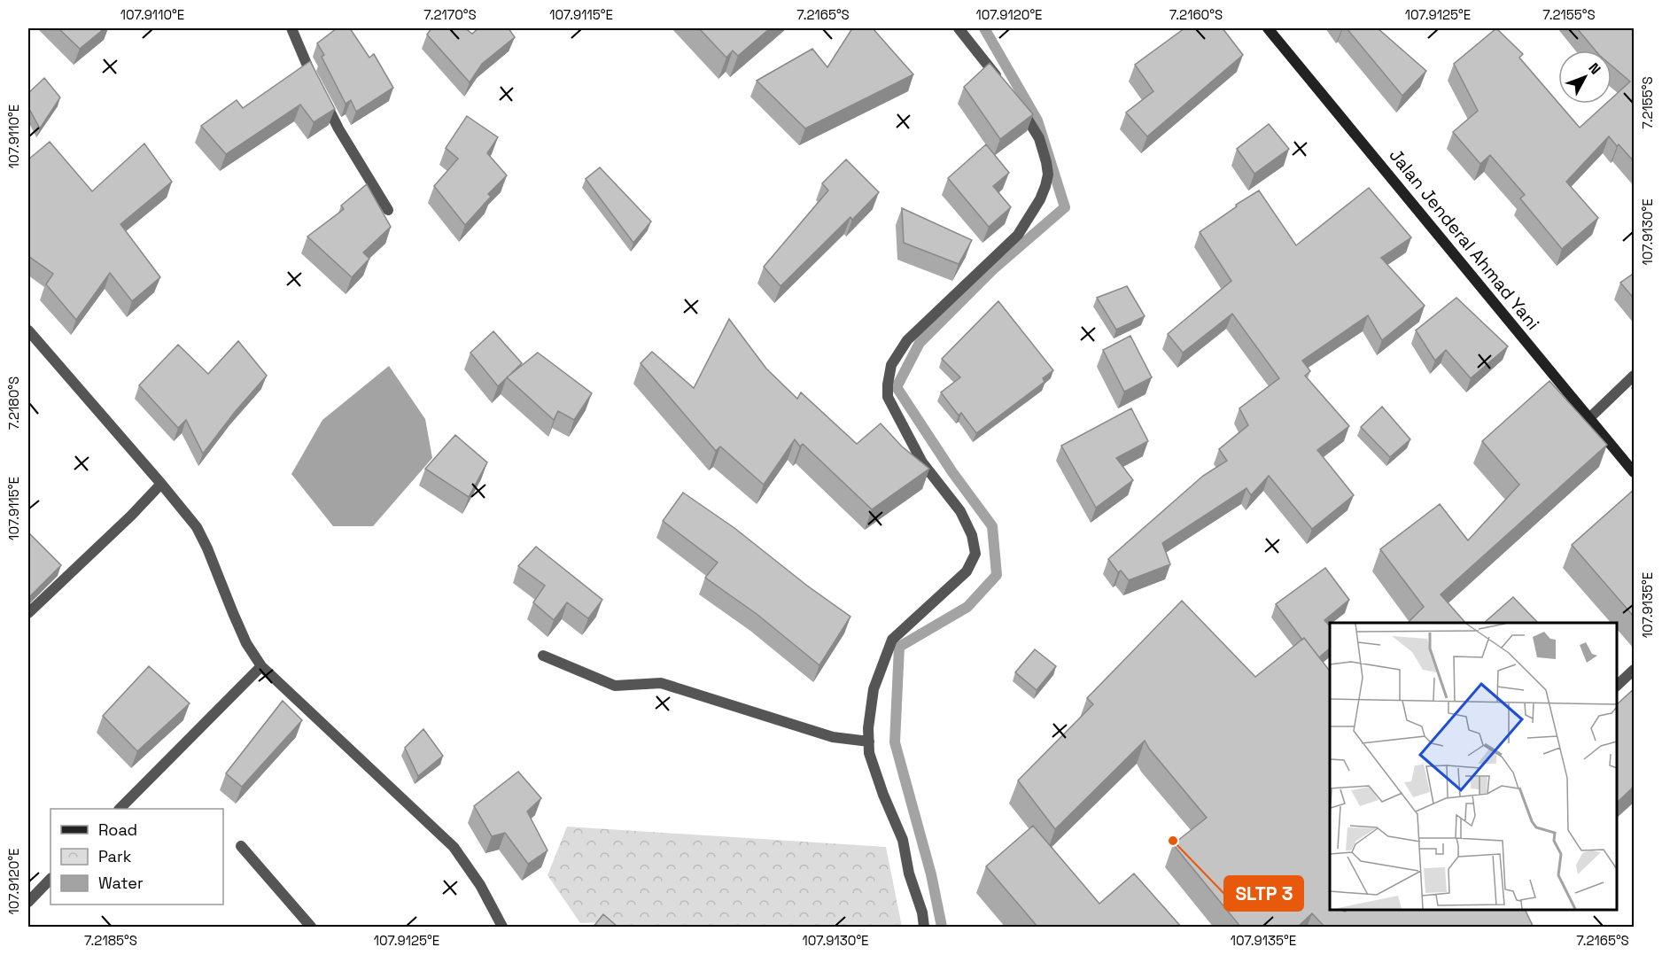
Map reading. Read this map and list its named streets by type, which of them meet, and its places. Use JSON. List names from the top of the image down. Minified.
{"streets":{"main road":["Jalan Jenderal Ahmad Yani"]},"places":["SLTP 3"],"legend":["Road","Park","Water"],"north":"top right","coordinates":["107.9110°E","7.2170°S","107.9115°E","7.2165°S","107.9120°E","7.2160°S","107.9125°E","7.2155°S","107.9130°E","7.2180°S","107.9135°E","7.2185°S"]}
